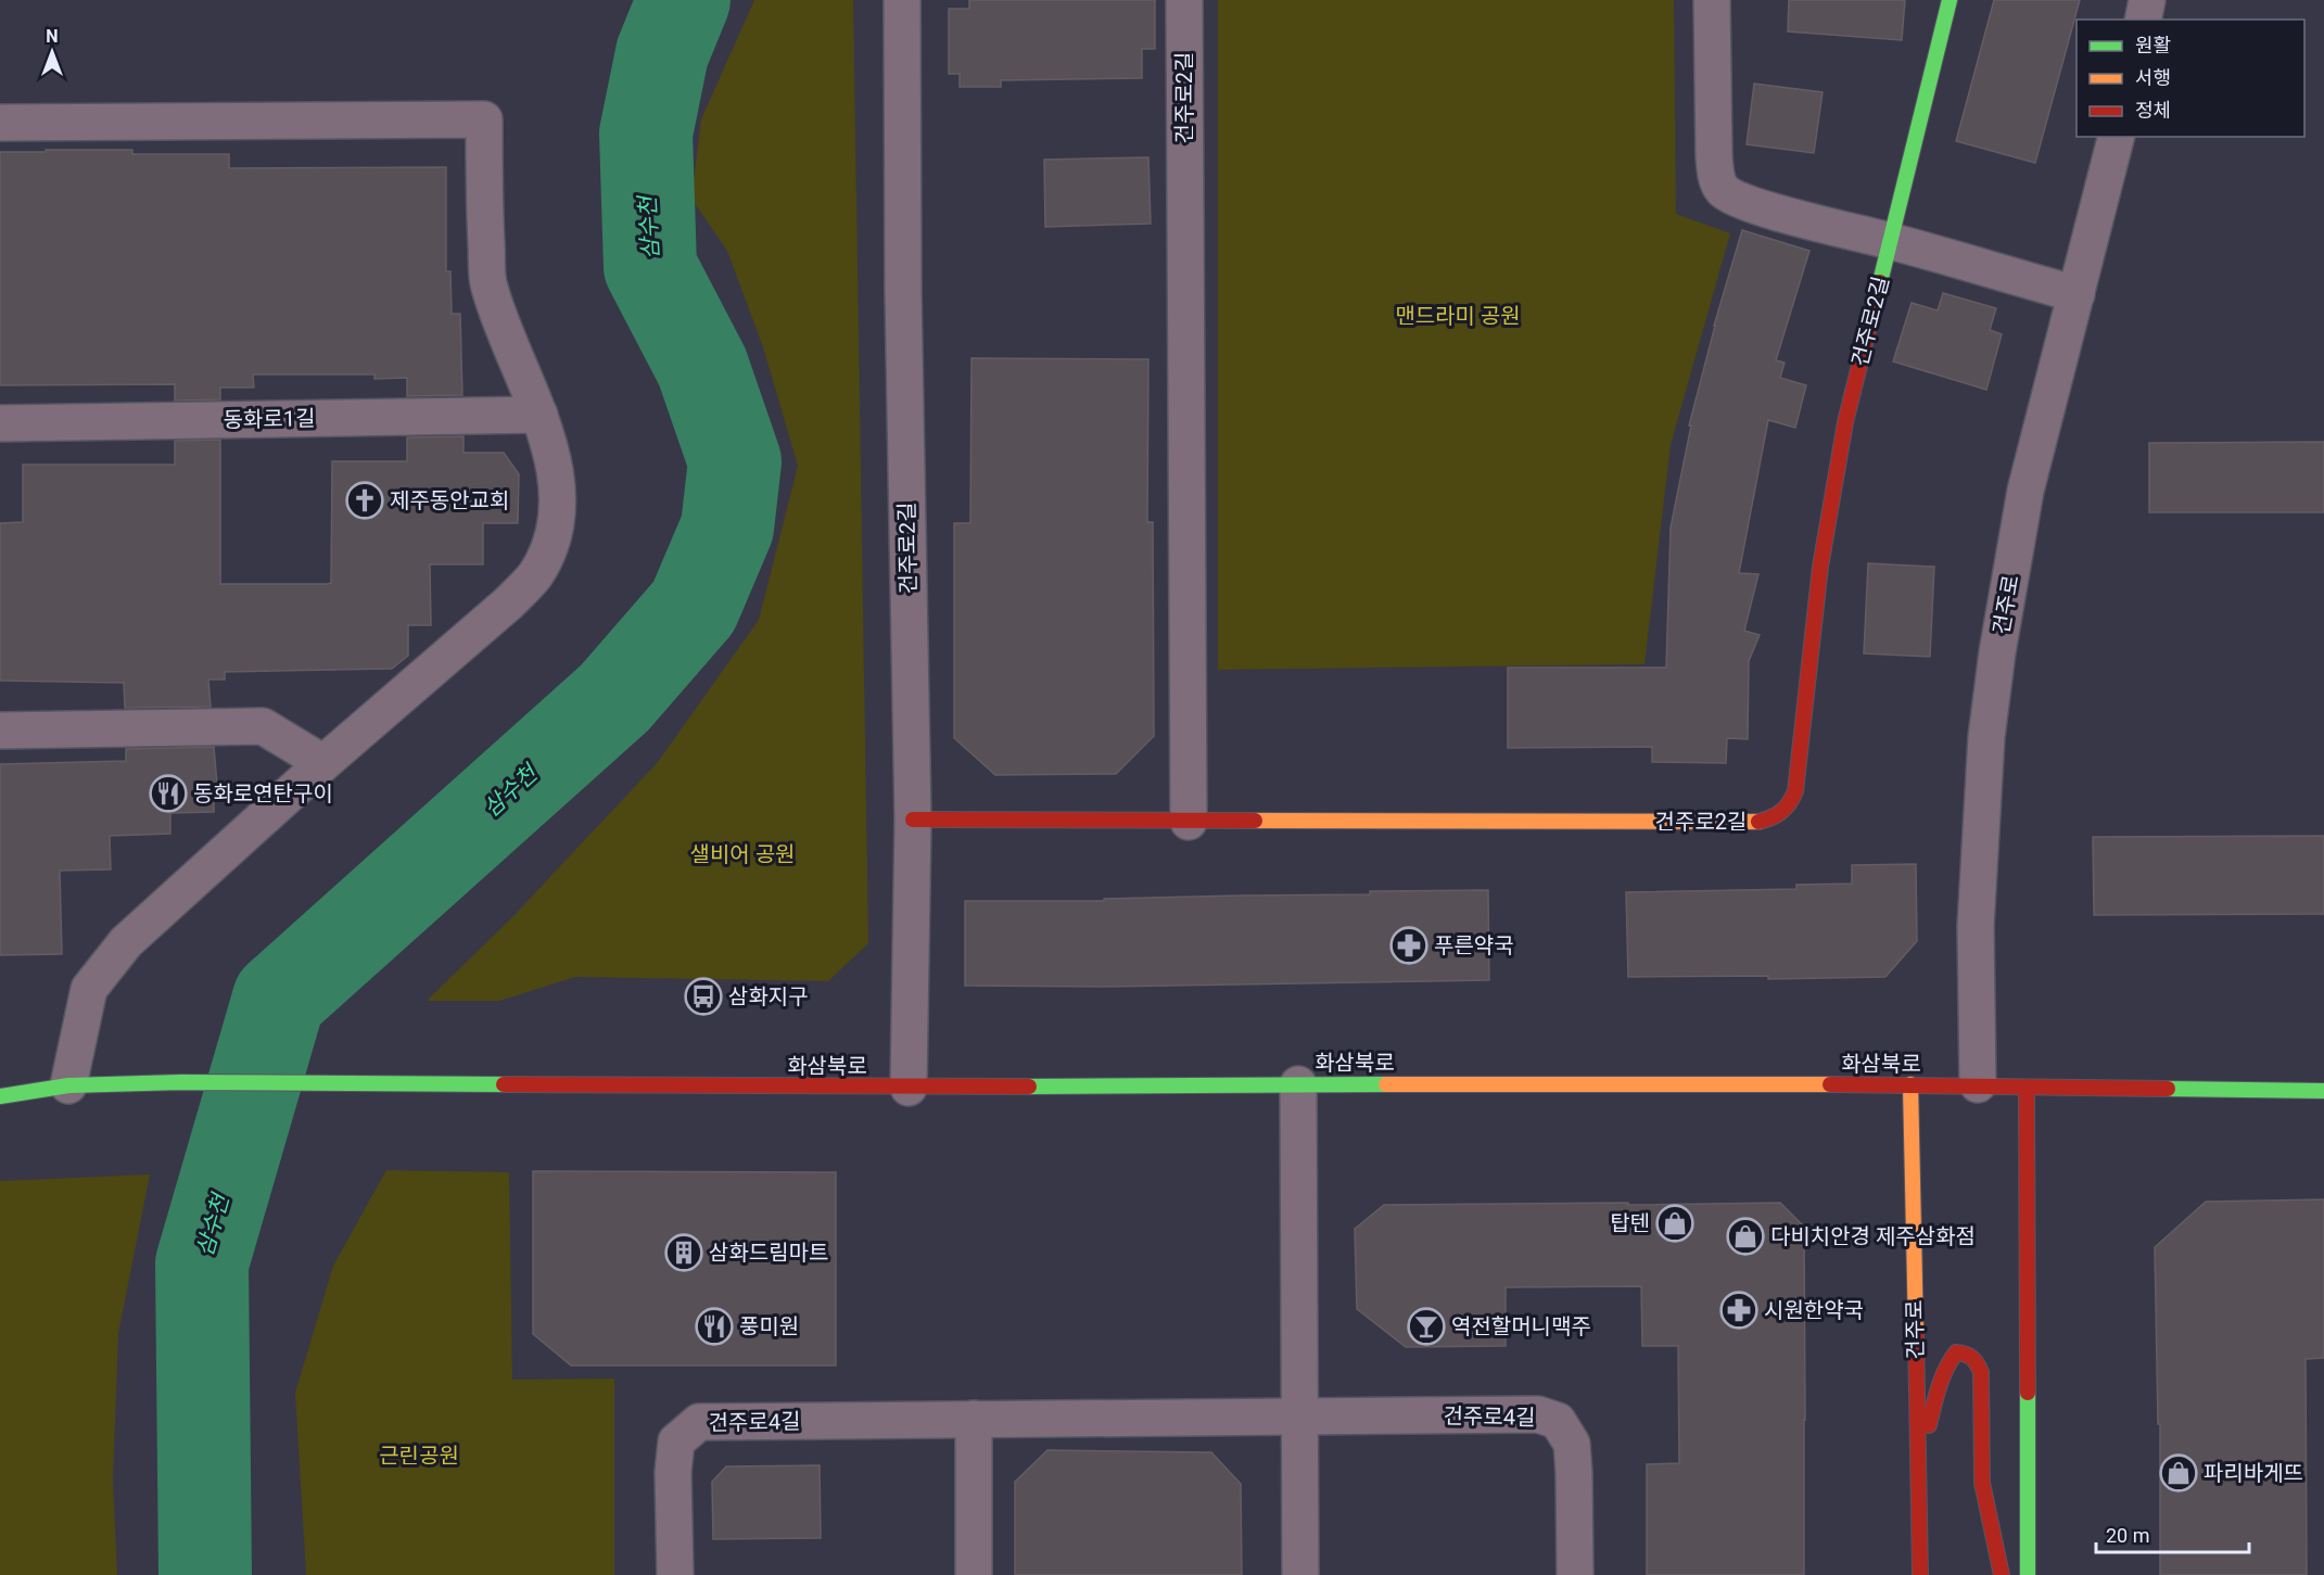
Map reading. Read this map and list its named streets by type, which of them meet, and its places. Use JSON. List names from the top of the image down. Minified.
{"streets":{"street":["건주로2길","동화로1길","건주로","화삼북로","건주로4길"]},"crossings":[["건주로","화삼북로"]],"water":["삼수천"],"parks":["맨드라미 공원","샐비어 공원","근린공원"],"places":{"church":["제주동안교회"],"restaurant":["동화로연탄구이","풍미원"],"pharmacy":["푸른약국","시원한약국"],"bus stop":["삼화지구"],"shop":["탑텐","다비치안경 제주삼화점","파리바게뜨"],"building":["삼화드림마트"],"bar":["역전할머니맥주"]},"legend":["원활","서행","정체"],"scale_bar":"20 m","north":"top"}
